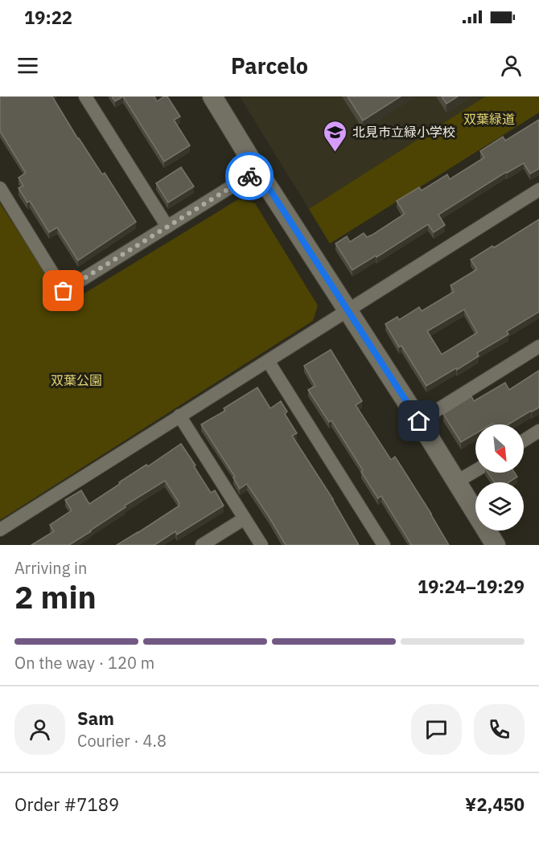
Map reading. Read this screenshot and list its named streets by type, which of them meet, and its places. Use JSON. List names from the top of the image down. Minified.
{"parks":["双葉緑道","双葉公園"],"places":{"school or university":["北見市立緑小学校"]},"north":"bottom right","page":{"status":"19:22","header":"Parcelo","heading":["2 min","Arriving in","19:24–19:29"],"panel":["Sam","Courier · 4.8","Order #7189","¥2,450"],"bar":"On the way · 120 m"}}
